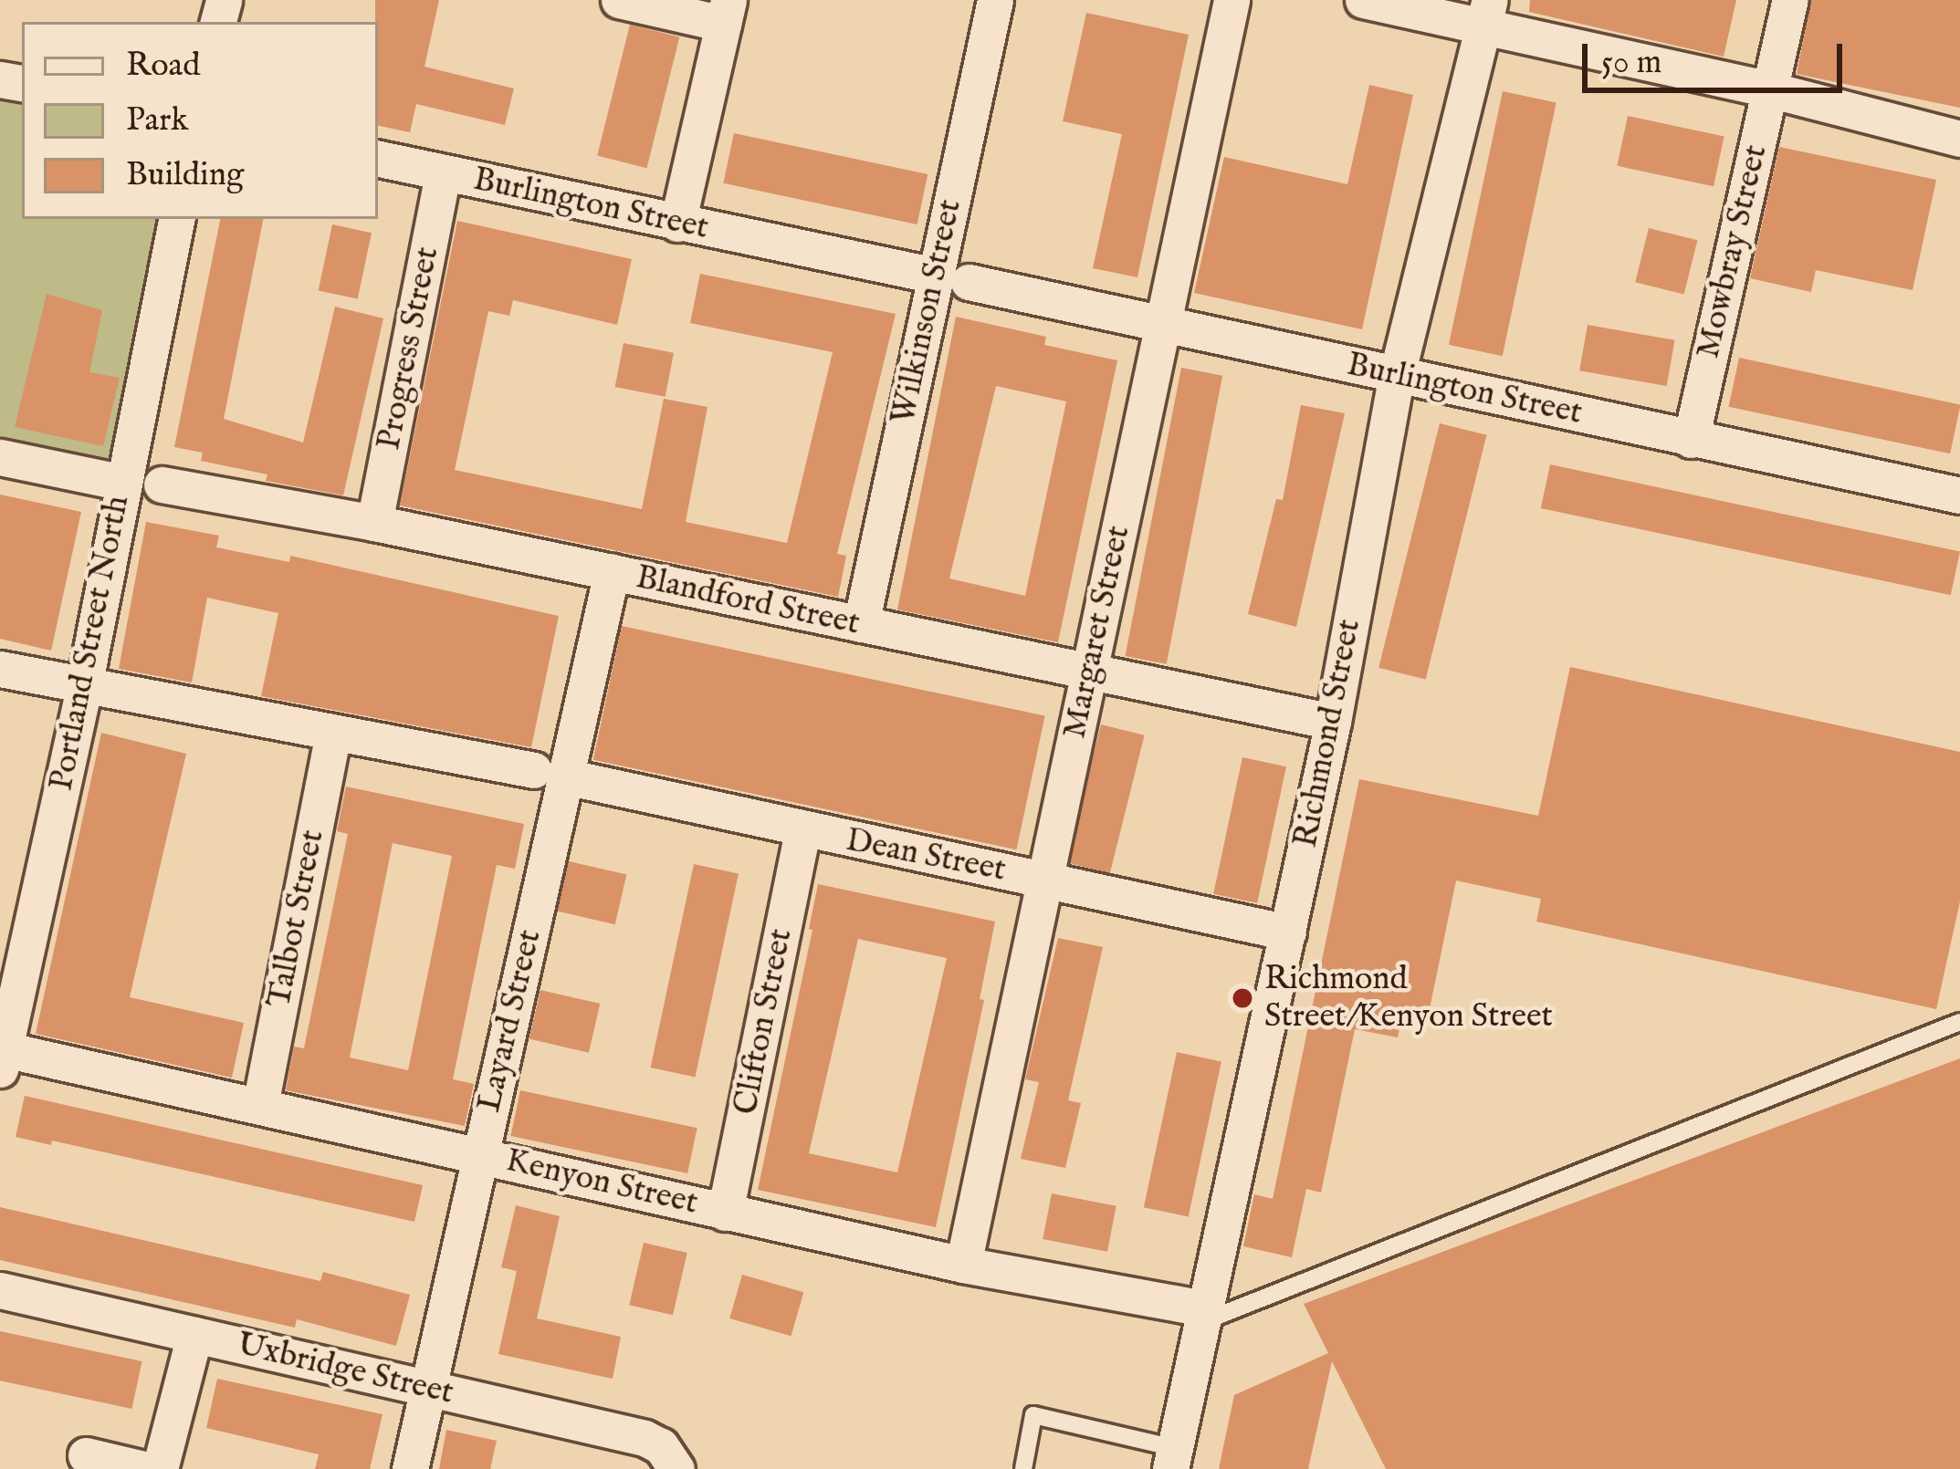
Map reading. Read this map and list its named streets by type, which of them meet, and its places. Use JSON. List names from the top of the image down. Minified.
{"streets":{"street":["Burlington Street","Mowbray Street","Wilkinson Street","Progress Street","Blandford Street","Margaret Street","Portland Street North","Richmond Street","Dean Street","Talbot Street","Layard Street","Clifton Street","Kenyon Street","Uxbridge Street"]},"crossings":[["Burlington Street","Mowbray Street"],["Burlington Street","Wilkinson Street"],["Burlington Street","Progress Street"],["Burlington Street","Margaret Street"],["Burlington Street","Richmond Street"],["Wilkinson Street","Blandford Street"],["Progress Street","Blandford Street"],["Blandford Street","Margaret Street"],["Blandford Street","Richmond Street"],["Blandford Street","Layard Street"],["Margaret Street","Dean Street"],["Margaret Street","Kenyon Street"],["Portland Street North","Dean Street"],["Portland Street North","Kenyon Street"],["Richmond Street","Dean Street"],["Richmond Street","Kenyon Street"],["Dean Street","Talbot Street"],["Dean Street","Layard Street"],["Dean Street","Clifton Street"],["Talbot Street","Kenyon Street"],["Layard Street","Kenyon Street"],["Layard Street","Uxbridge Street"],["Clifton Street","Kenyon Street"]],"places":["Richmond Street/Kenyon Street"],"legend":["Road","Park","Building"],"scale_bar":"50 m"}
